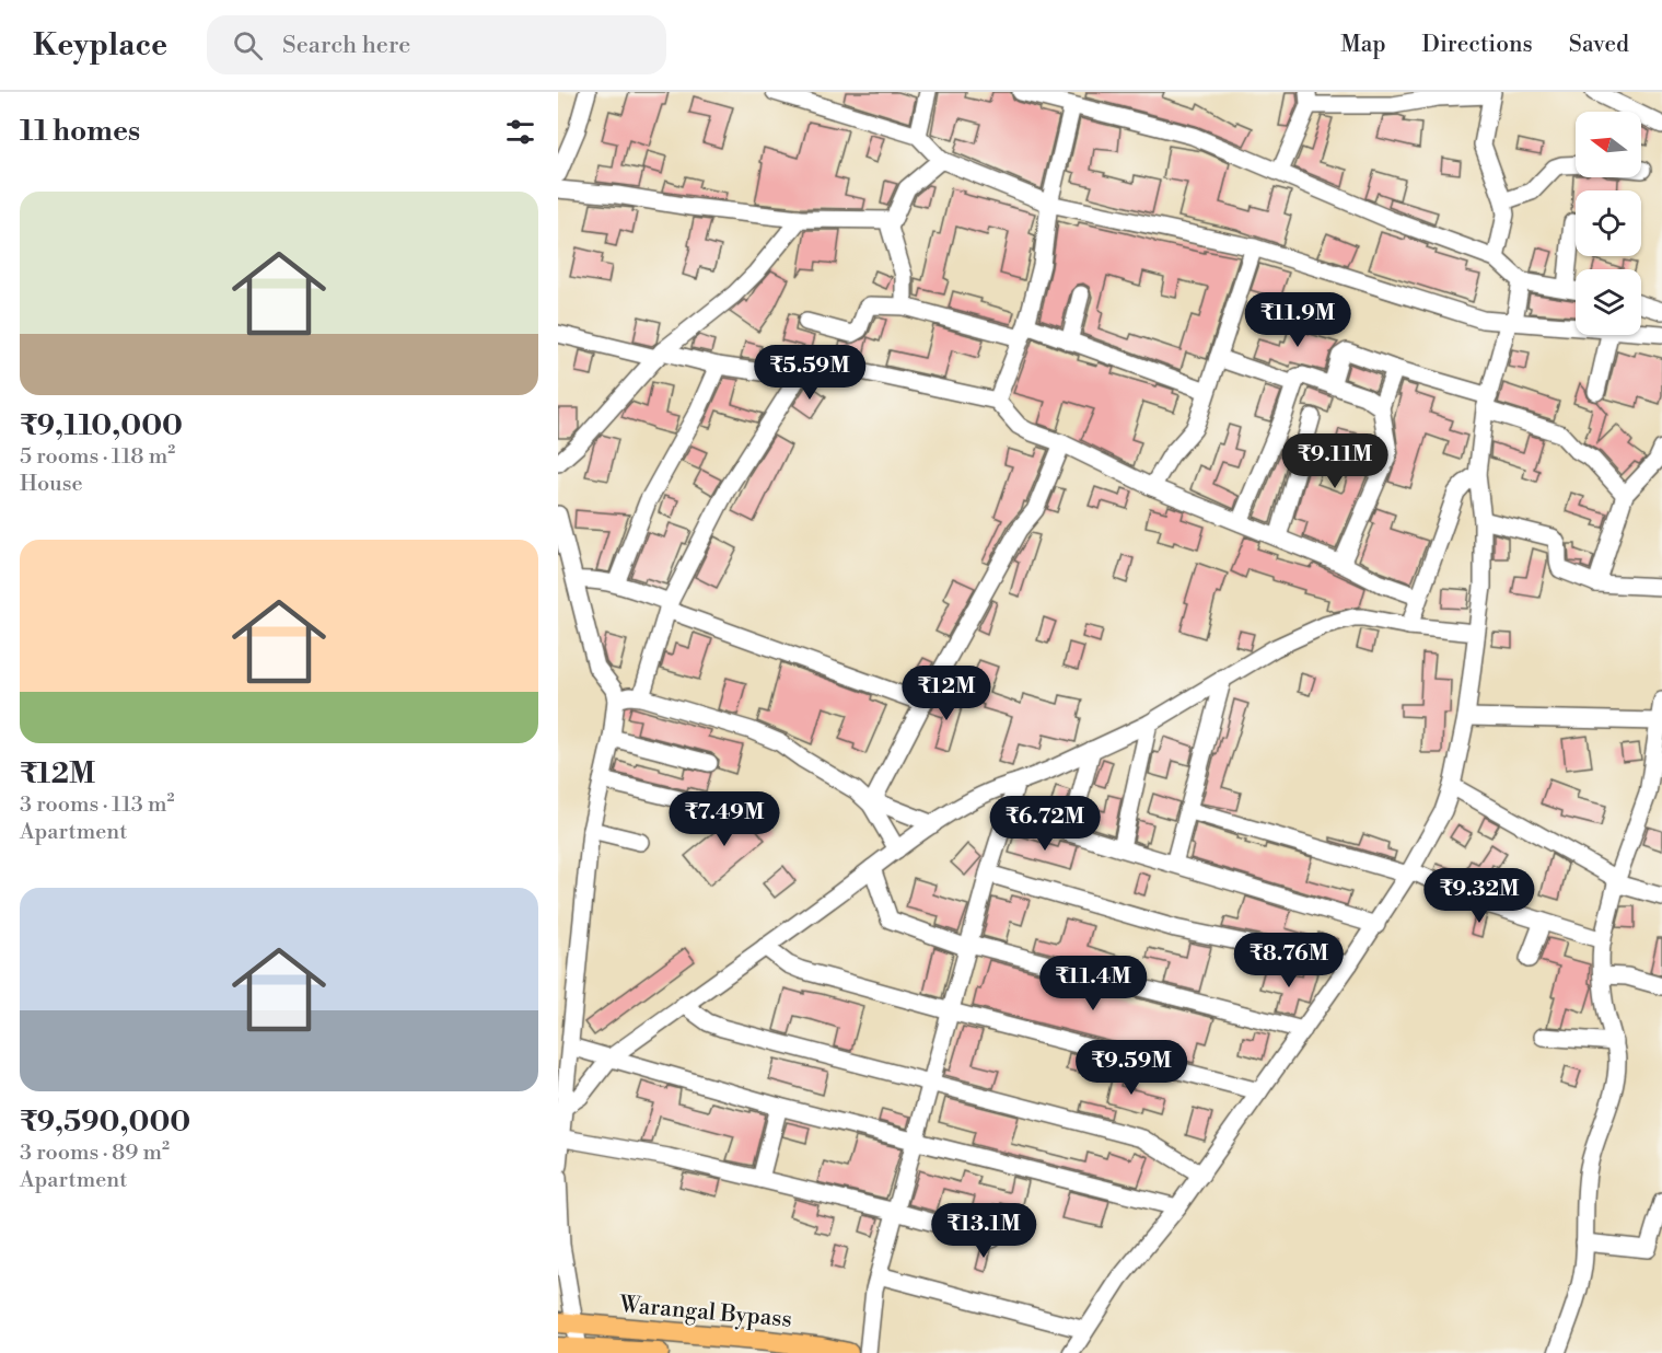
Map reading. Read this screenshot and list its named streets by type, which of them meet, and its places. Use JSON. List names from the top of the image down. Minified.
{"streets":{"main road":["Warangal Bypass"]},"north":"left","page":{"header":"Keyplace","search":"Search here","nav":["Map","Directions","Saved"],"heading":"11 homes","list":[{"name":"₹9,110,000","note":"5 rooms · 118 m² · House"},{"name":"₹12M","note":"3 rooms · 113 m² · Apartment"},{"name":"₹9,590,000","note":"3 rooms · 89 m² · Apartment"}],"price":["₹11.9M","₹5.59M","₹9.11M","₹12M","₹7.49M","₹6.72M","₹9.32M","₹8.76M","₹11.4M","₹9.59M","₹13.1M"]}}
